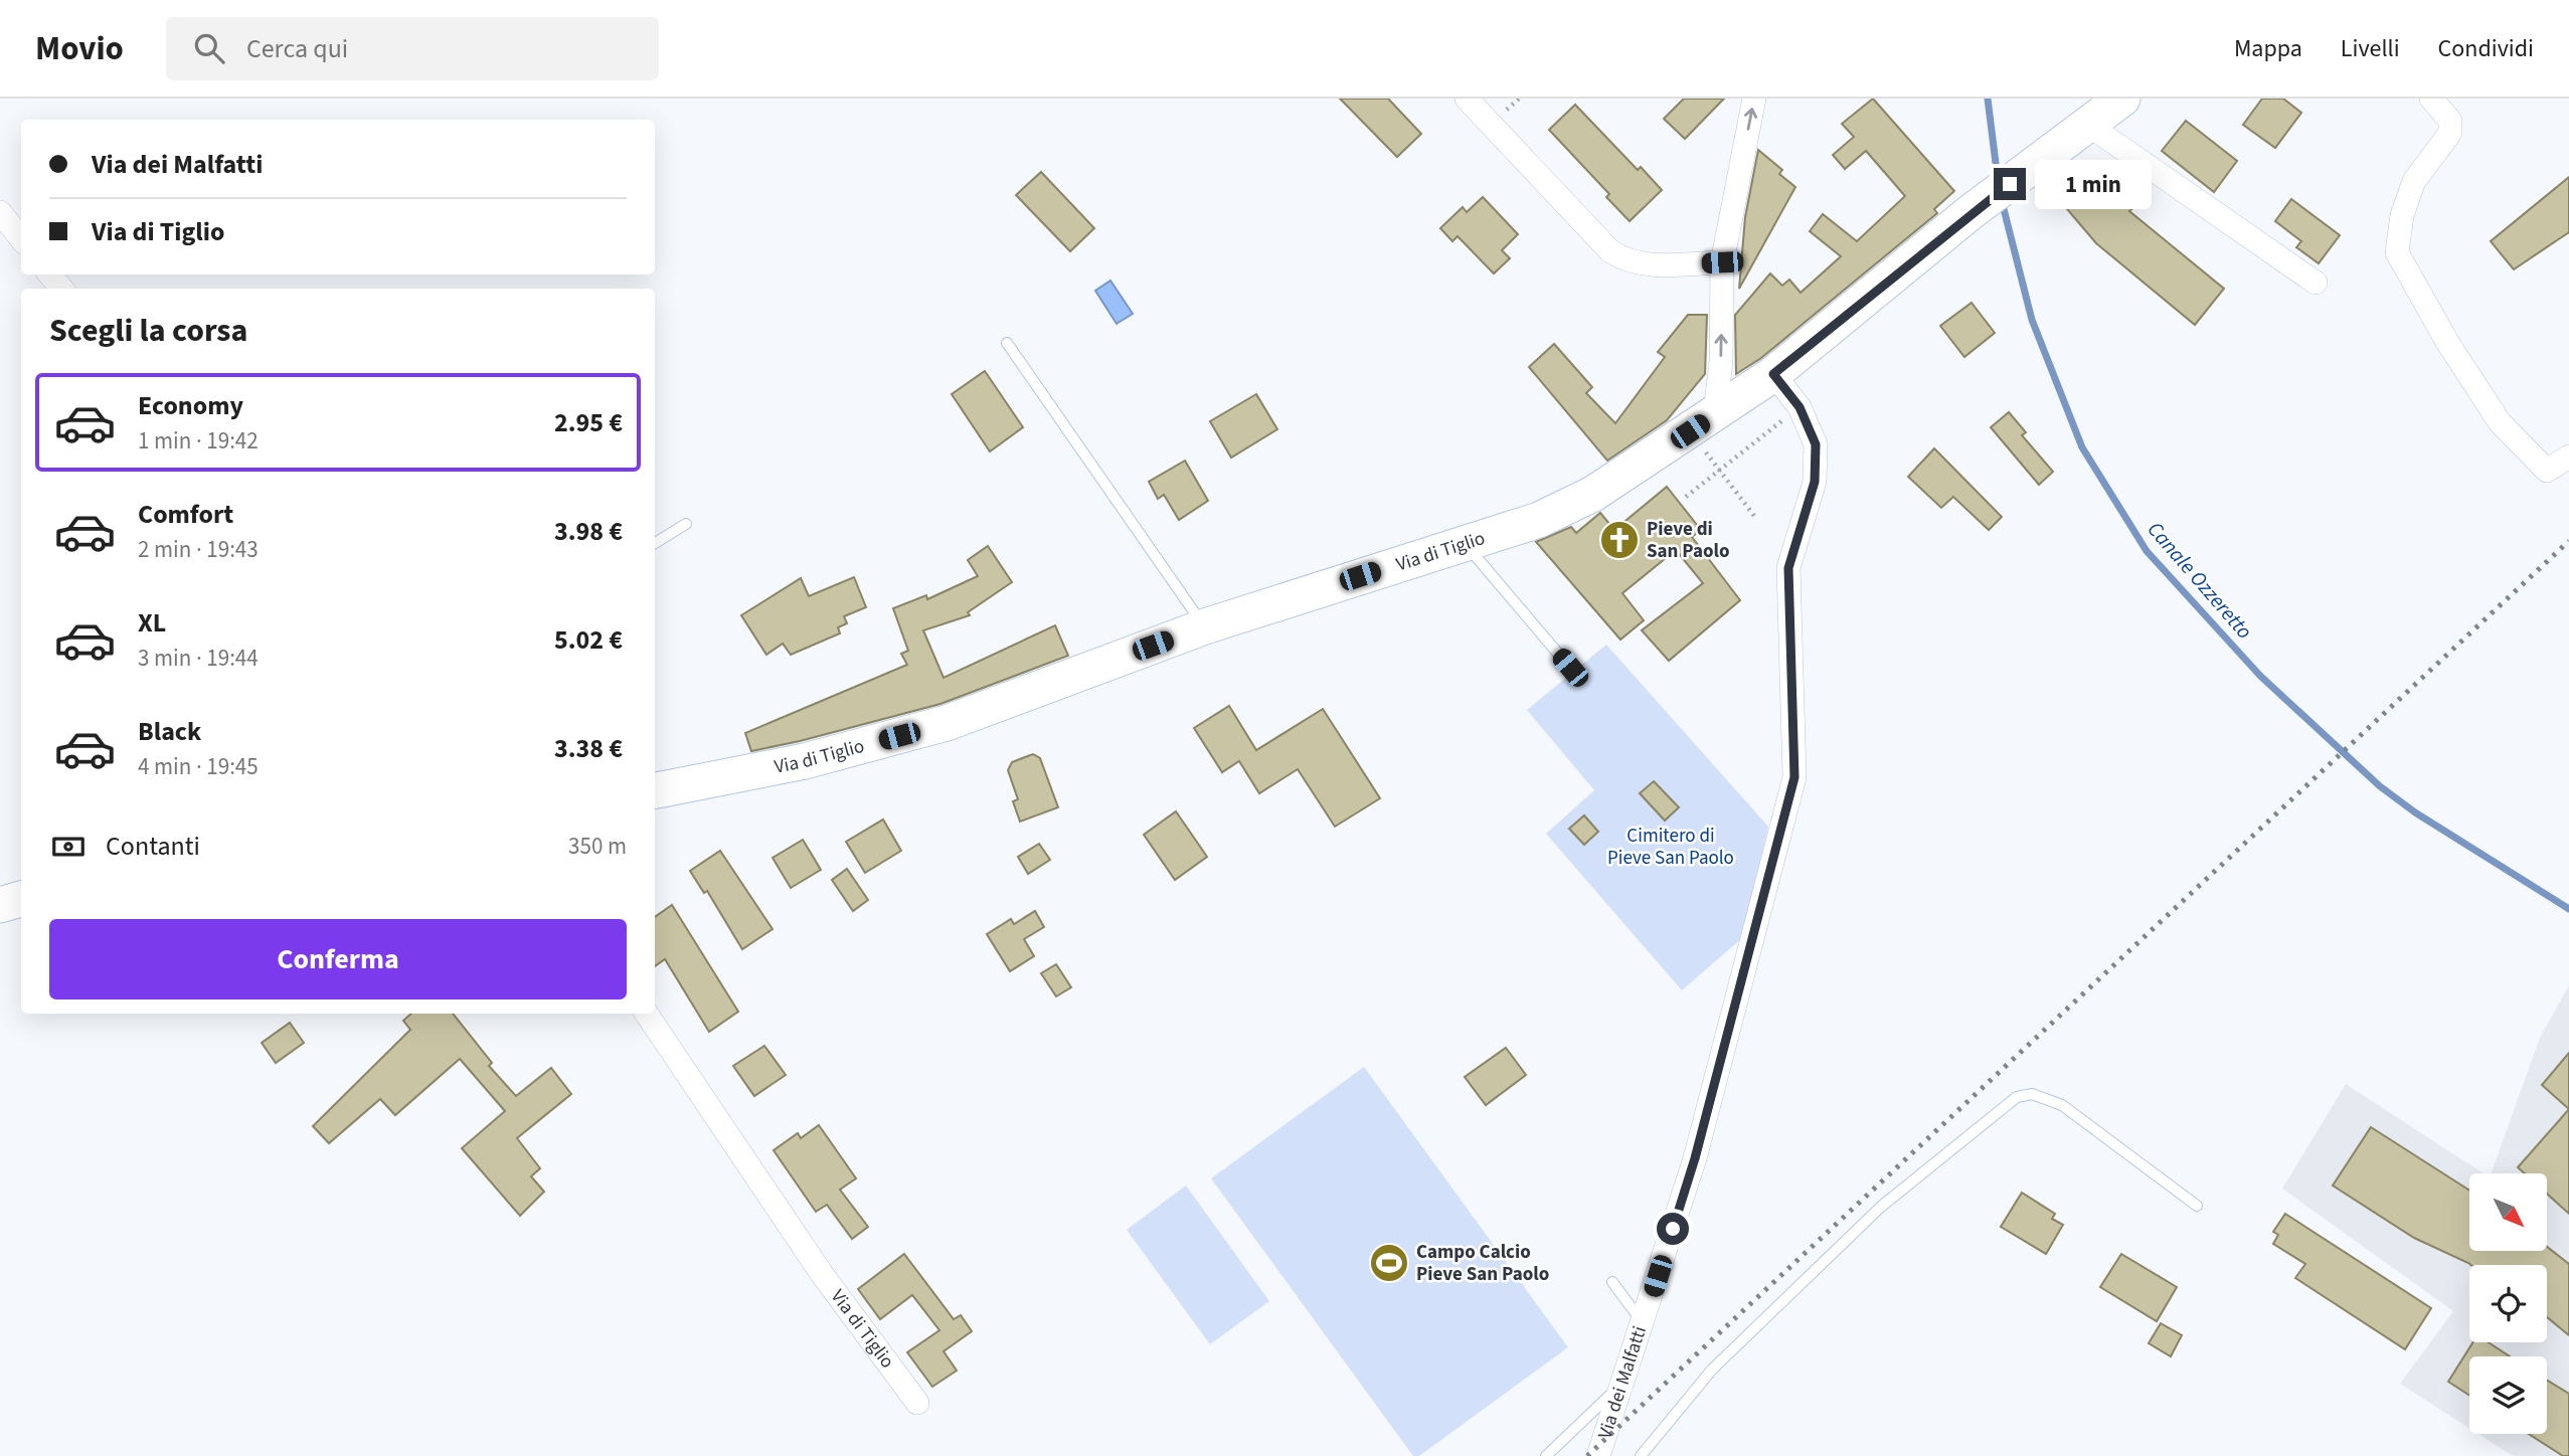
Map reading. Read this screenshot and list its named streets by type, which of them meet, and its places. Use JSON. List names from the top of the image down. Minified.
{"streets":{"main road":["Via di Tiglio"],"street":["Via dei Malfatti"]},"crossings":[["Via di Tiglio","Via dei Malfatti"]],"water":["Canale Ozzeretto"],"parks":["Cimitero di Pieve San Paolo"],"places":{"church":["Pieve di San Paolo"],"sports":["Campo Calcio Pieve San Paolo"]},"north":"bottom right","page":{"header":"Movio","search":"Cerca qui","nav":["Mappa","Livelli","Condividi"],"banner":["Via dei Malfatti","Via di Tiglio"],"bubble":"1 min","heading":"Scegli la corsa","list":[{"name":"Economy","note":"1 min · 19:42","value":"2.95 €"},{"name":"Comfort","note":"2 min · 19:43","value":"3.98 €"},{"name":"XL","note":"3 min · 19:44","value":"5.02 €"},{"name":"Black","note":"4 min · 19:45","value":"3.38 €"}],"pay":["Contanti","350 m"],"buttons":"Conferma"}}
